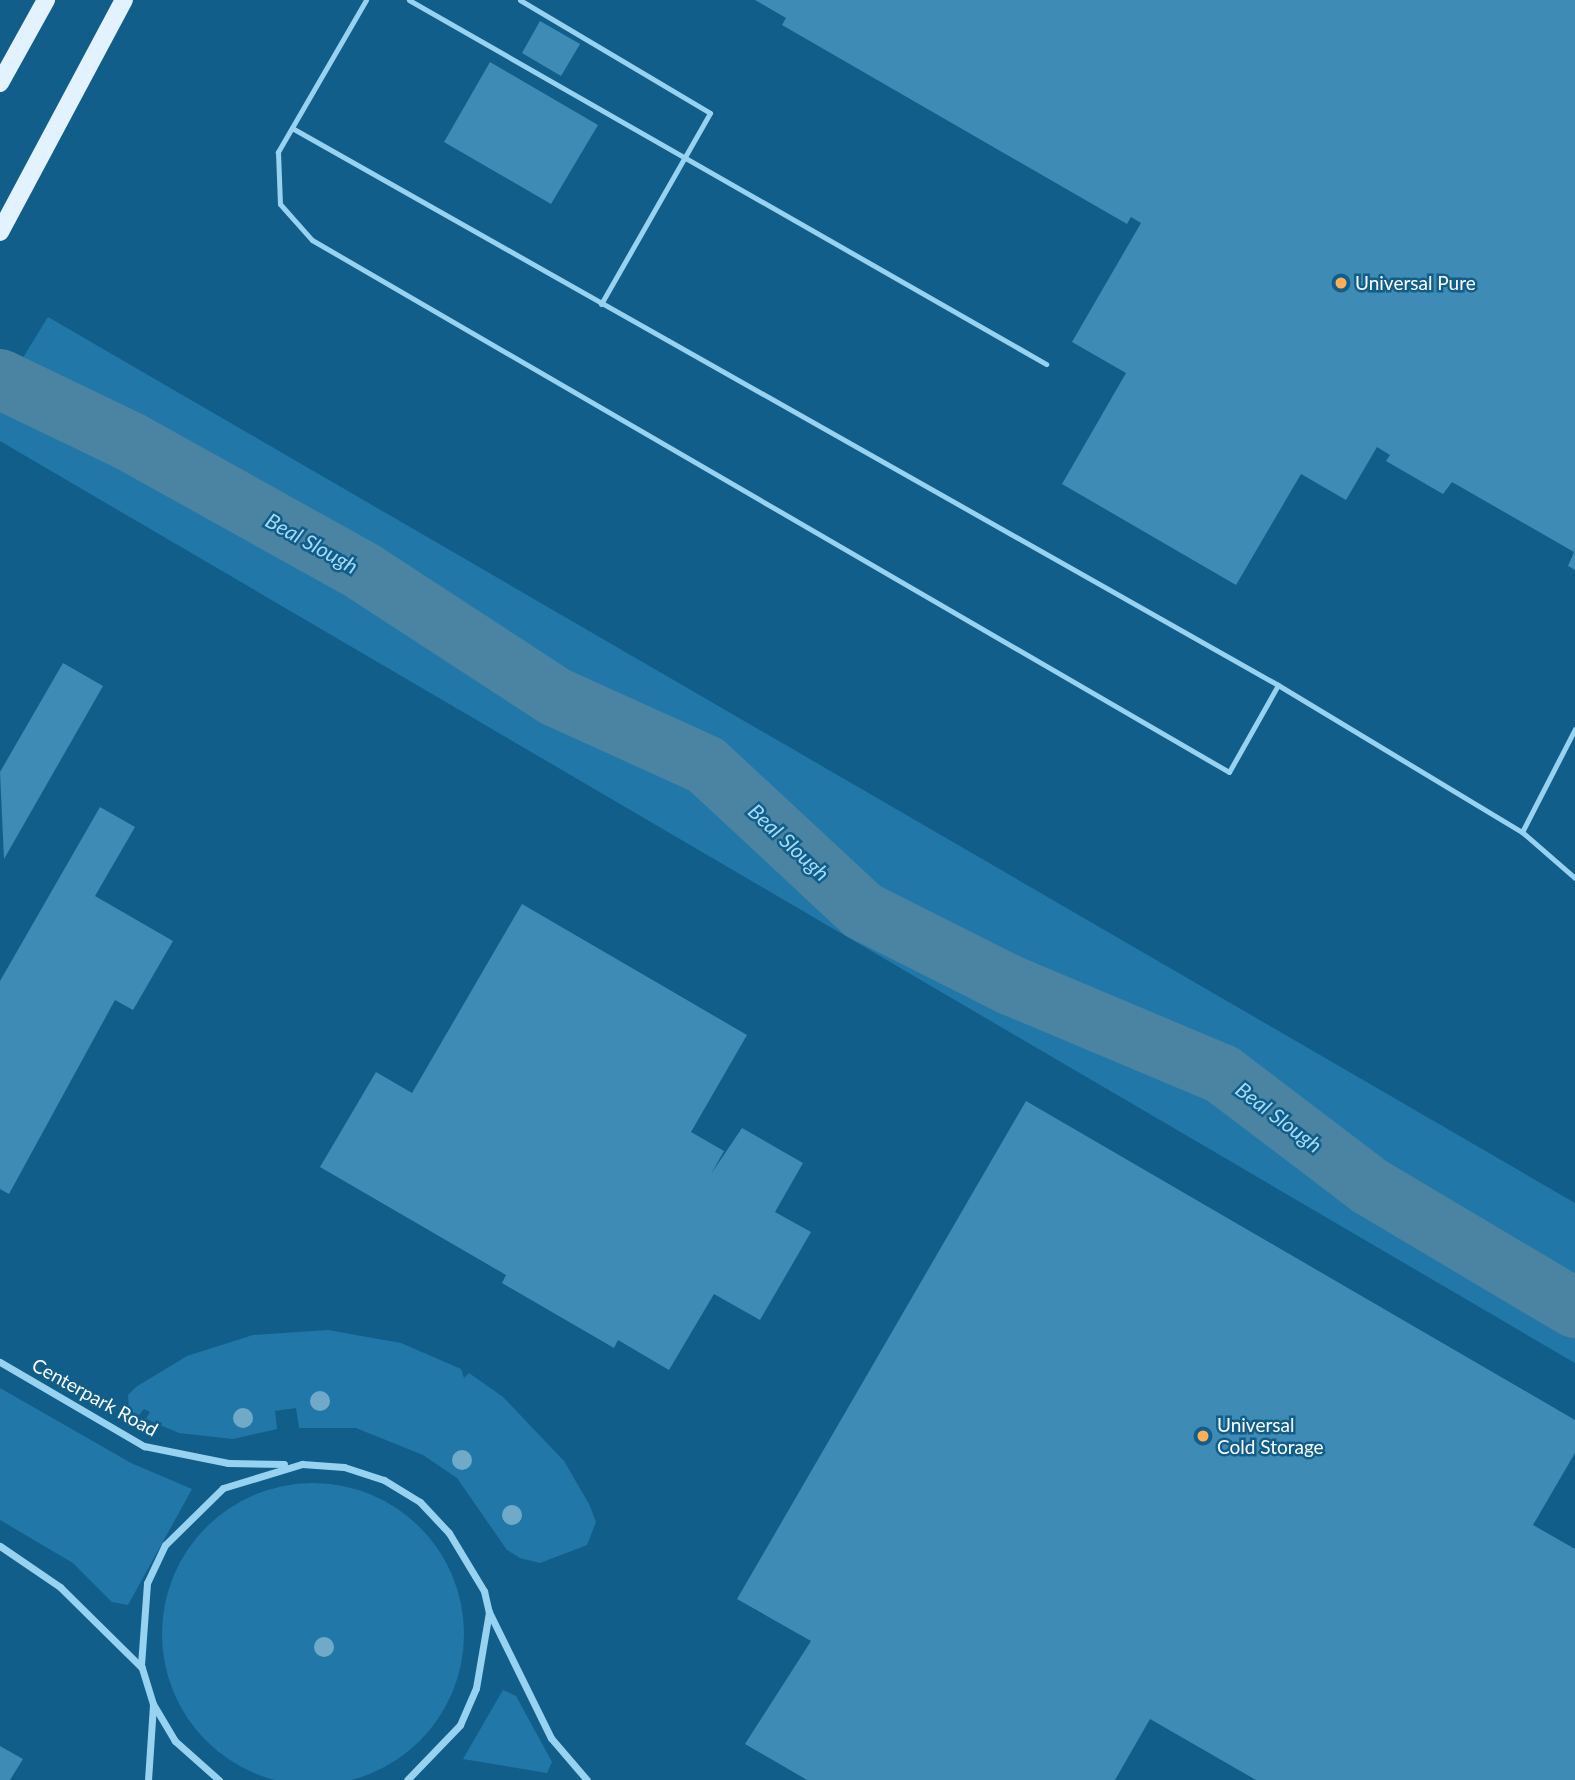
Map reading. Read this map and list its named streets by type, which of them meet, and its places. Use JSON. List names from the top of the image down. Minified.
{"streets":{"street":["Centerpark Road"]},"water":["Beal Slough"],"places":["Universal Pure","Universal Cold Storage"]}
